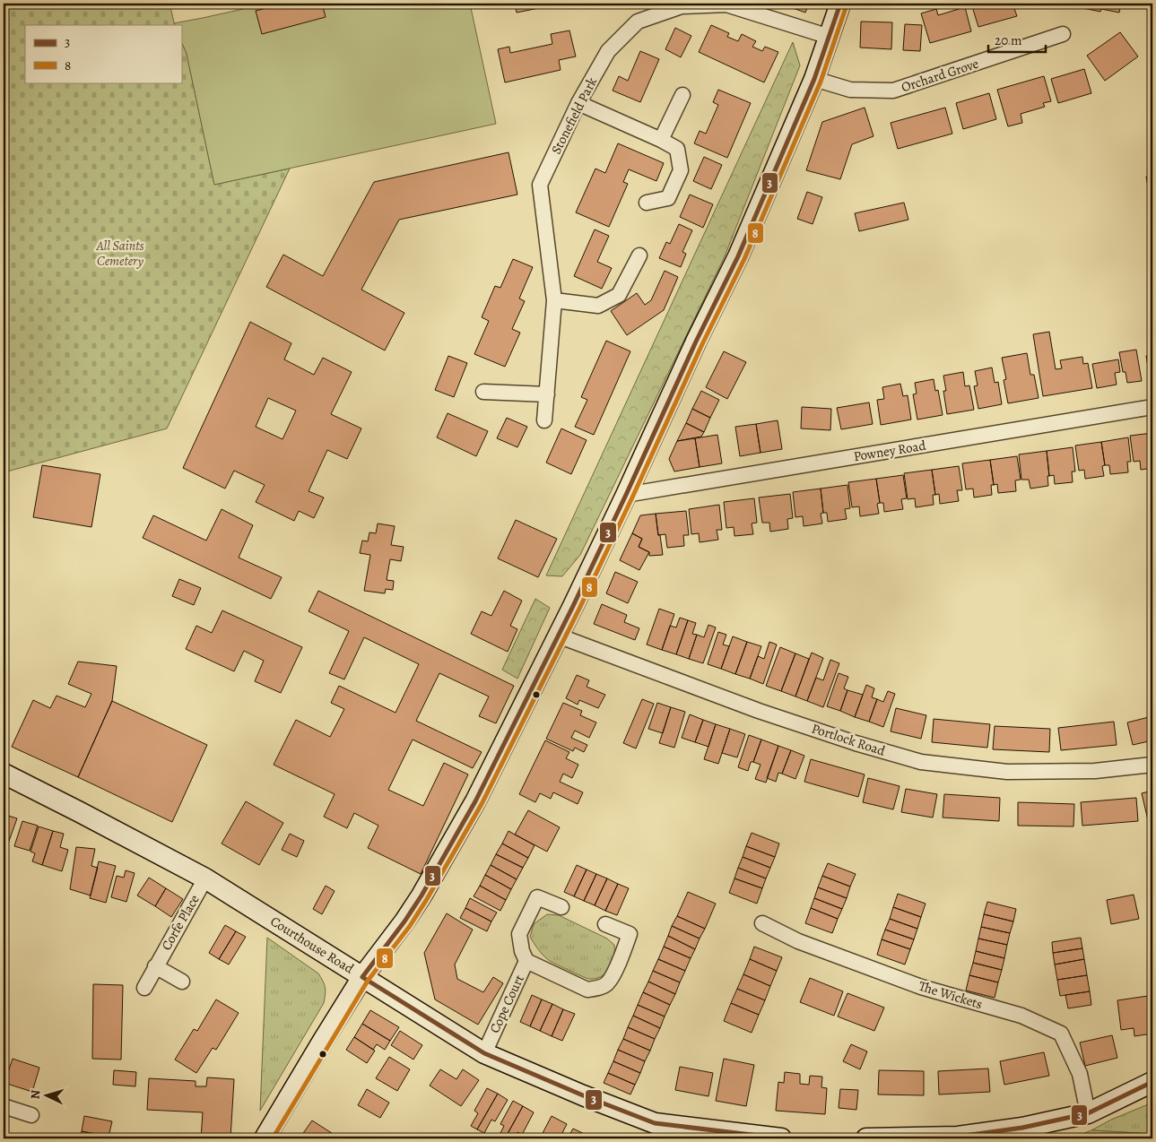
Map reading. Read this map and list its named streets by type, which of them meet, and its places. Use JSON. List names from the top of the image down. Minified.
{"streets":{"street":["Orchard Grove","Stonefield Park","Powney Road","Portlock Road","Corfe Place","Courthouse Road","The Wickets","Cope Court"]},"crossings":[["Corfe Place","Courthouse Road"],["Courthouse Road","Cope Court"]],"parks":["All Saints Cemetery"],"lines":["transit line 3","transit line 8"],"legend":["3","8"],"scale_bar":"20 m","north":"left"}
